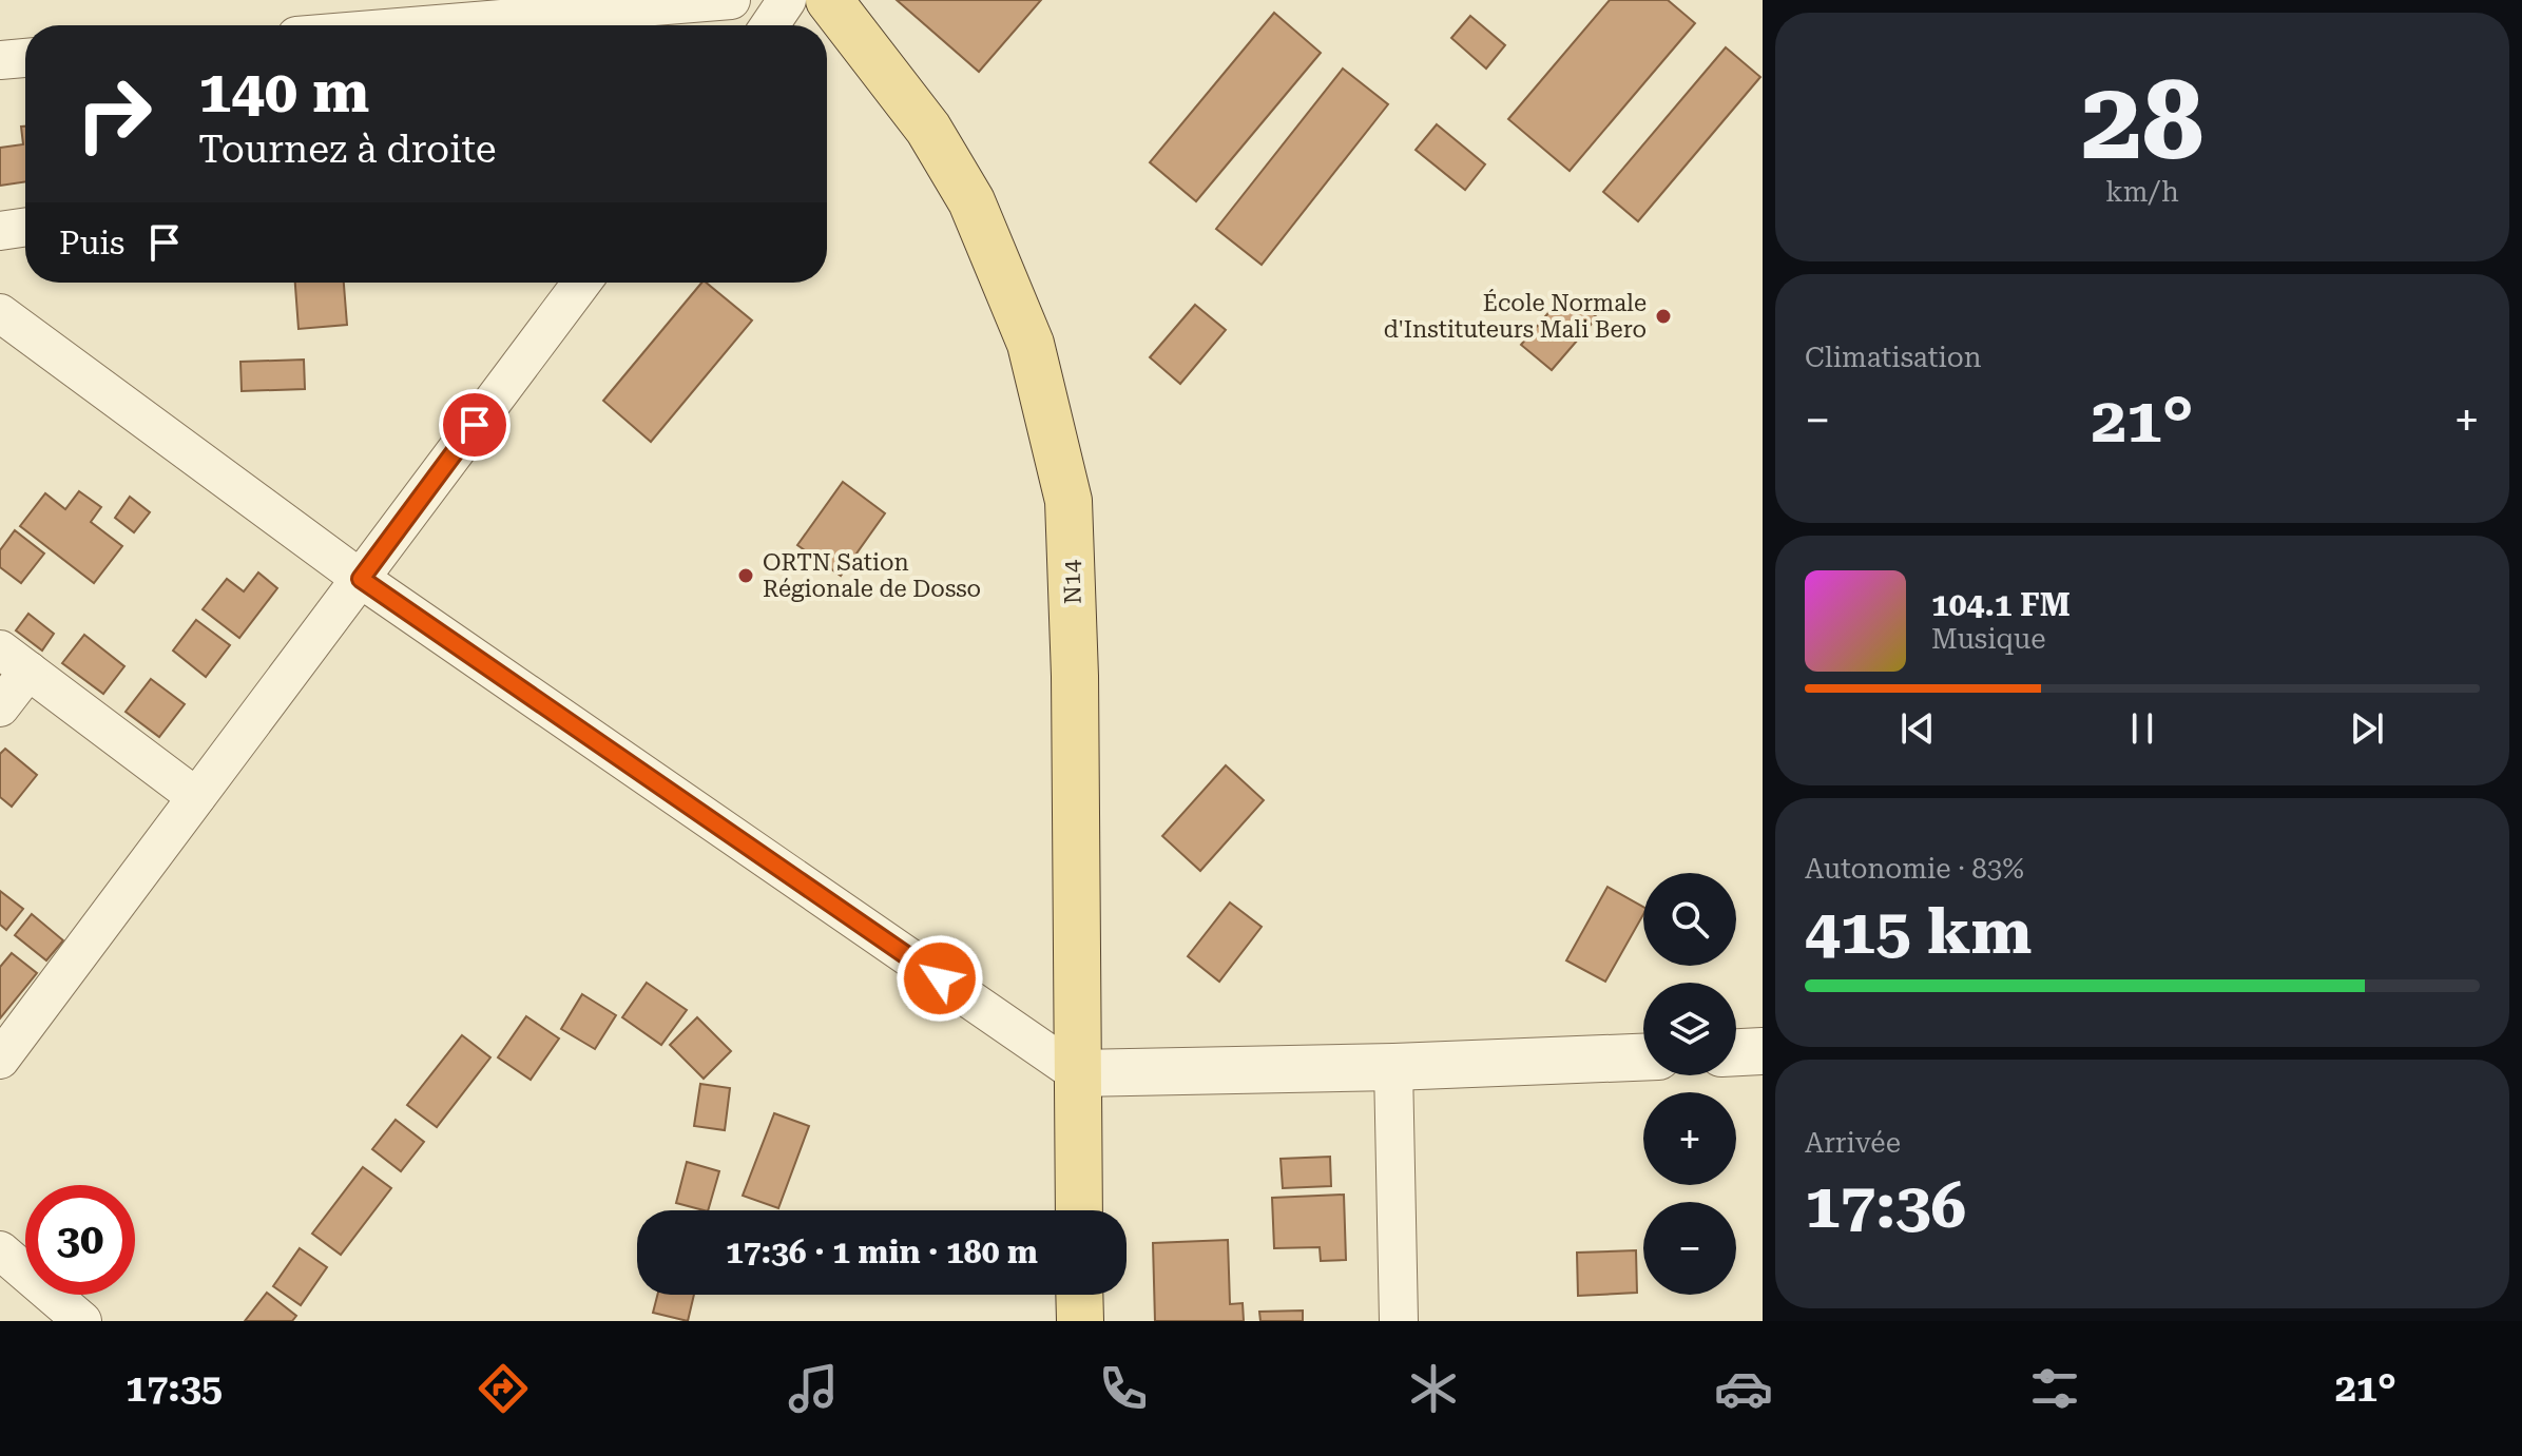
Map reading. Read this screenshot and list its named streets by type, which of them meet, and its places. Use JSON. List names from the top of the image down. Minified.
{"streets":{"main road":["N14"]},"places":["École Normale d'Instituteurs Mali Bero","ORTN Sation Régionale de Dosso"],"page":{"tile":[["28","km/h"],"Climatisation",["Autonomie · 83%","415 km"],["Arrivée","17:36"]],"turn":["140 m","Tournez à droite"],"then":"Puis","heat":["−","21°","+"],"song":["104.1 FM","Musique"],"map_buttons":["+","−"],"limit":"30","trip":"17:36 · 1 min · 180 m","tabs":["17:35","21°"]}}
